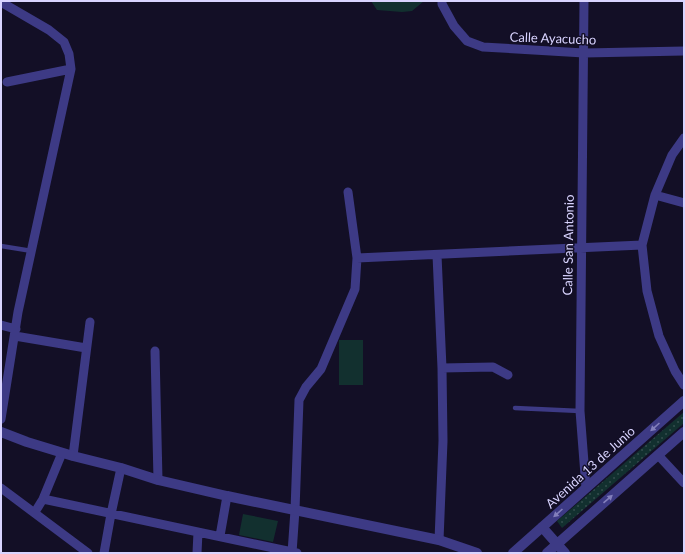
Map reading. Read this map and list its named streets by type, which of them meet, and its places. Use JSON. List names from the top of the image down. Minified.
{"streets":{"street":["Calle Ayacucho","Calle San Antonio","Avenida 13 de Junio"]},"crossings":[["Calle Ayacucho","Calle San Antonio"],["Calle San Antonio","Avenida 13 de Junio"]]}
